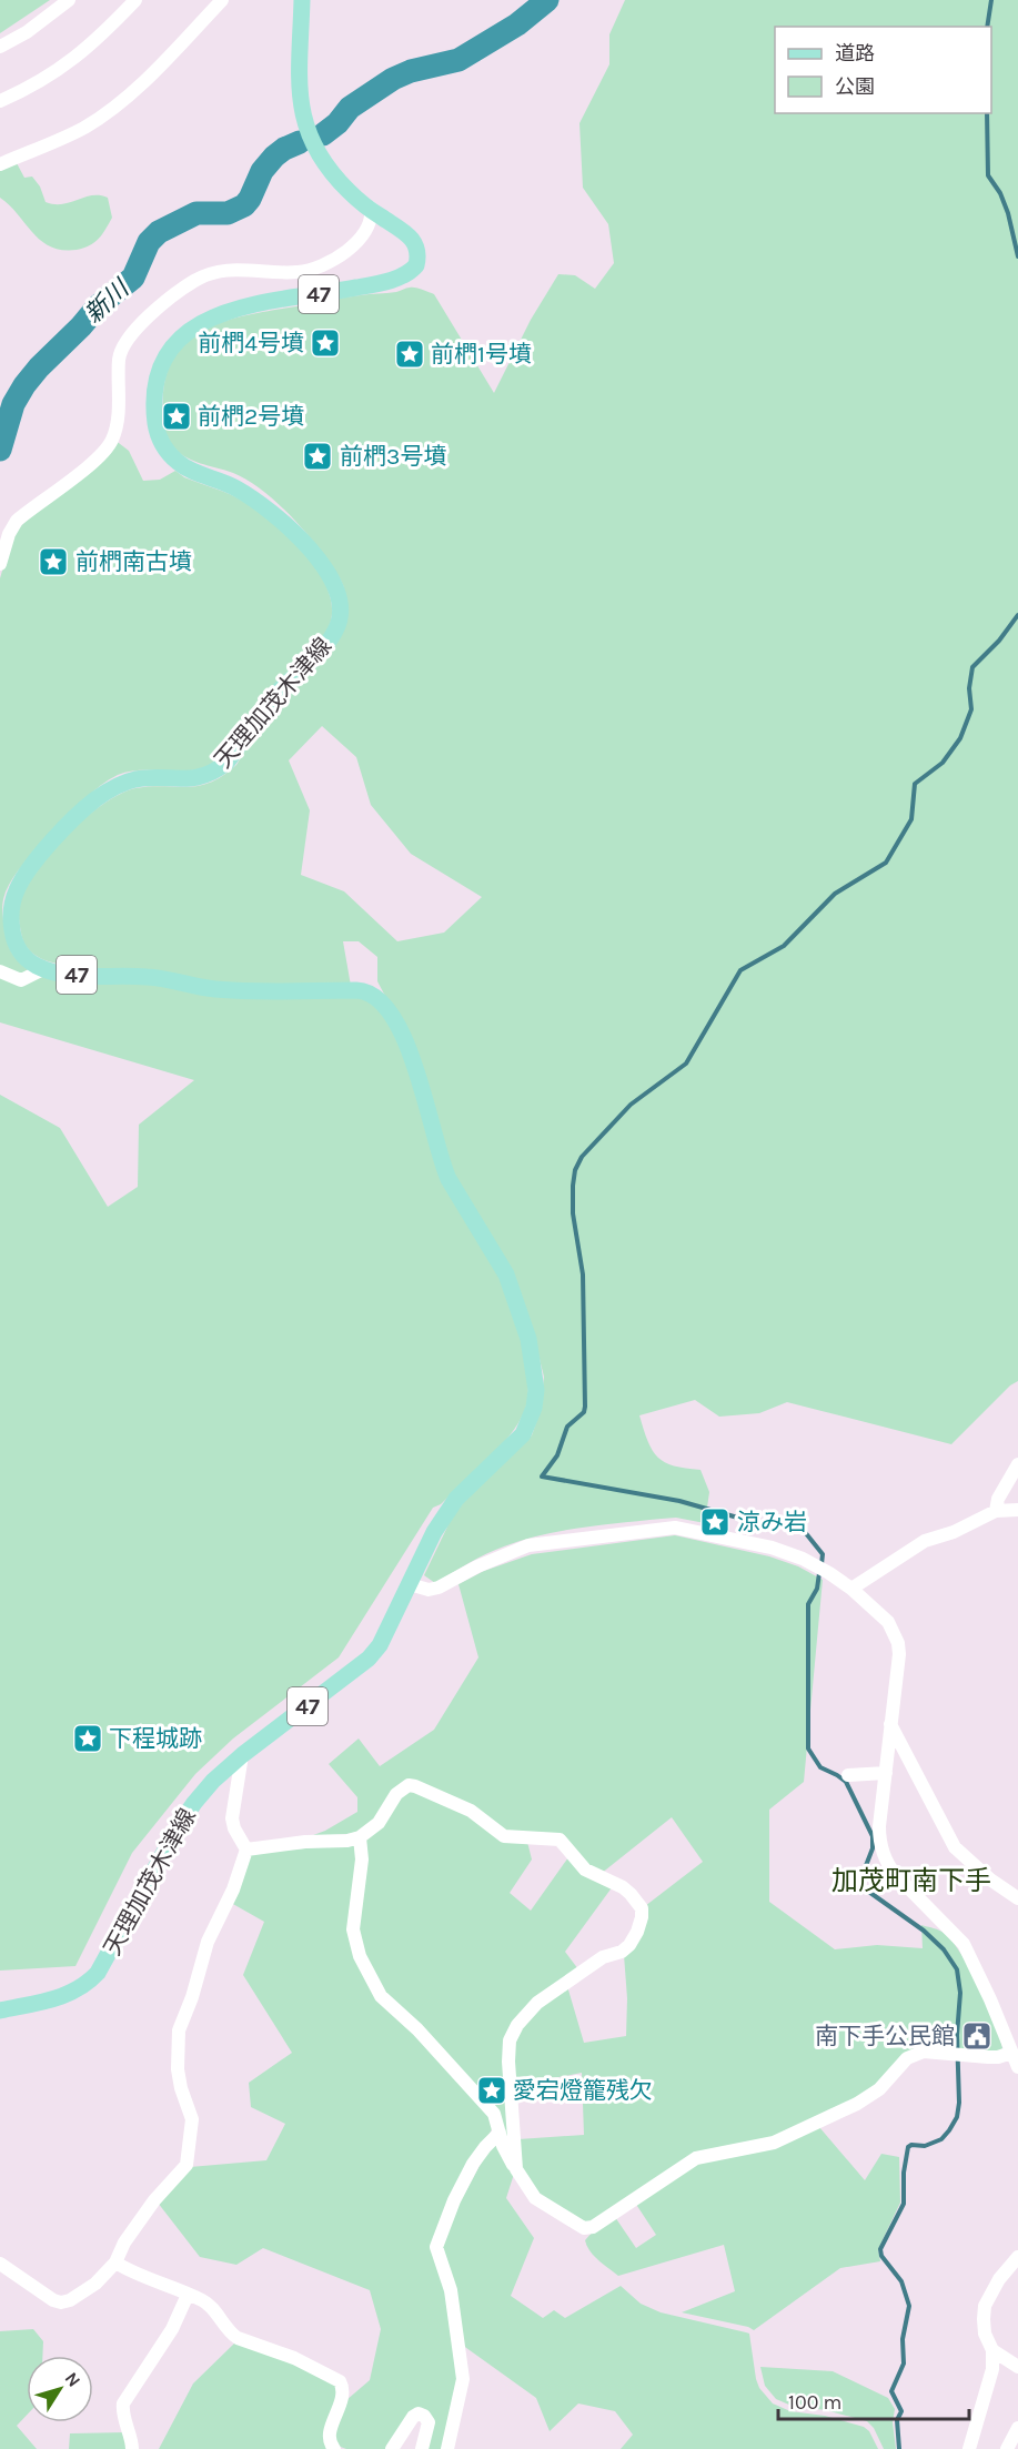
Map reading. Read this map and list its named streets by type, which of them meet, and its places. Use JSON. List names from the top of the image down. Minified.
{"streets":{"main road":["47","天理加茂木津線"]},"districts":["加茂町南下手"],"water":["新川"],"places":{"place":["前椚4号墳","前椚1号墳","前椚2号墳","前椚3号墳","前椚南古墳","涼み岩","下程城跡","愛宕燈籠残欠"],"public building":["南下手公民館"]},"legend":["道路","公園"],"scale_bar":"100 m","north":"top right"}
